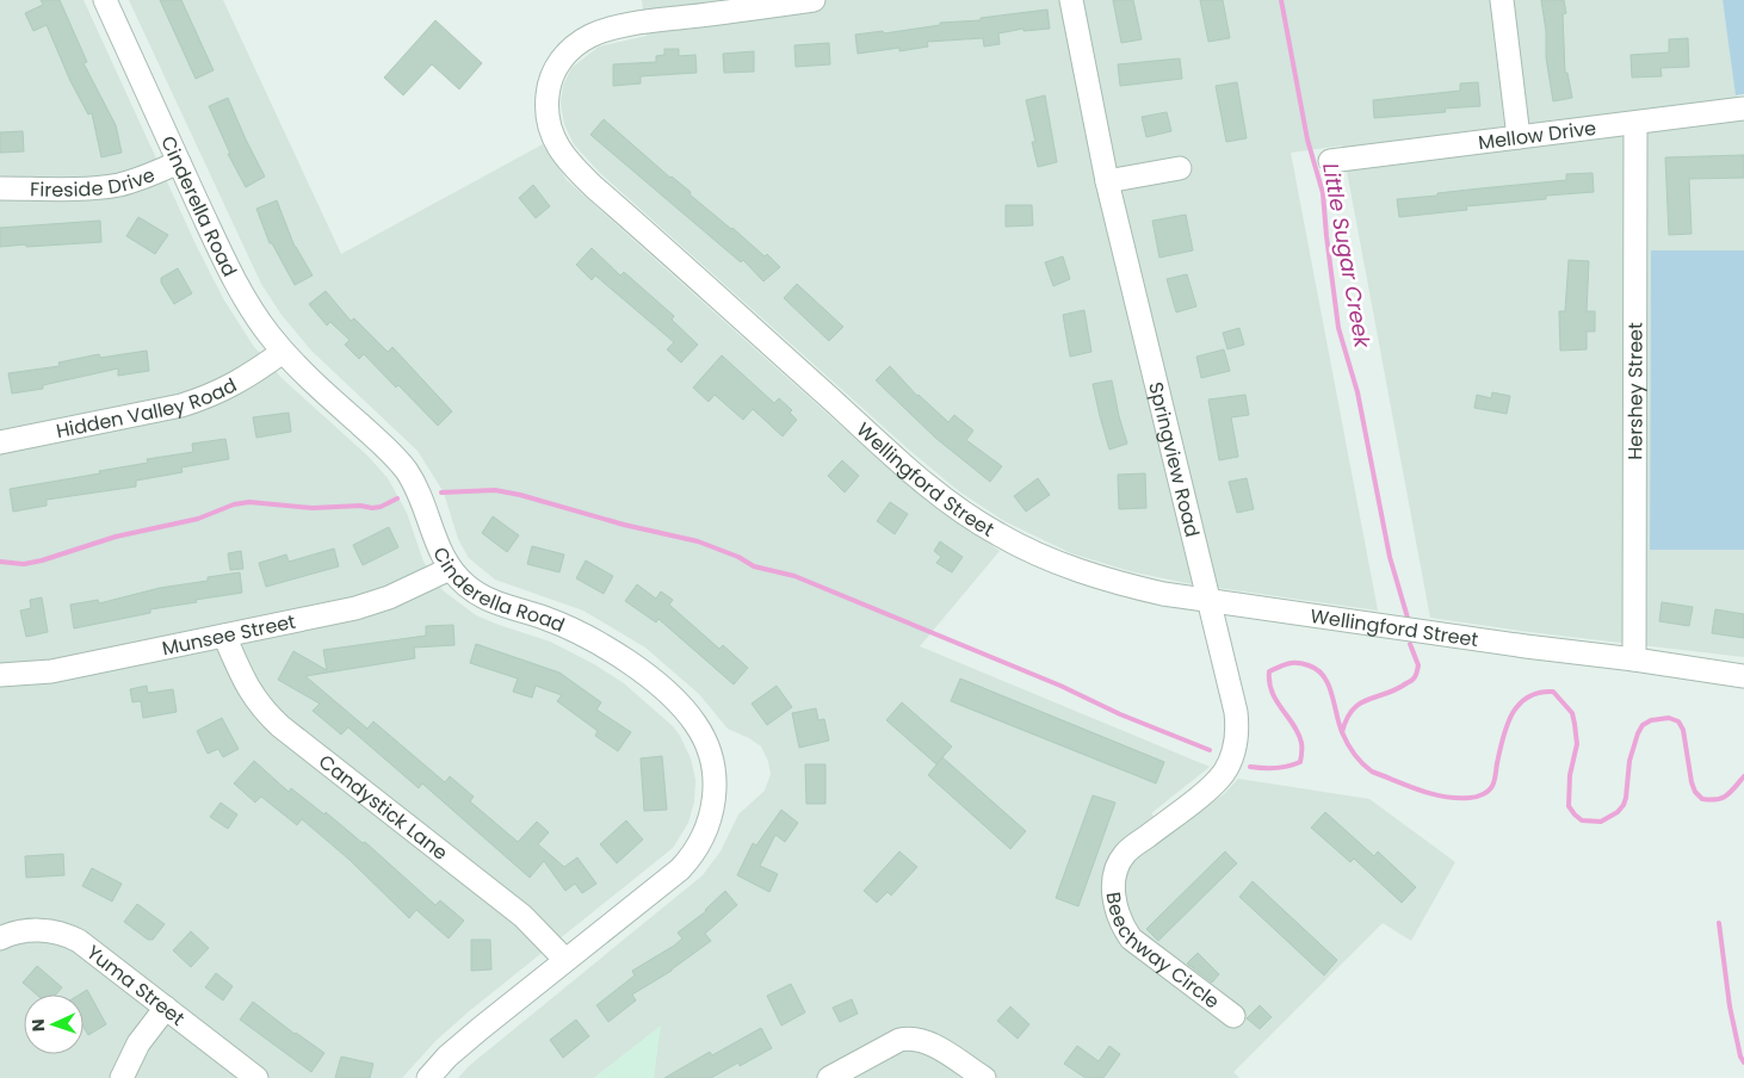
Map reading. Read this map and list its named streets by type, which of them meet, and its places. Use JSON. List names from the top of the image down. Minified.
{"streets":{"street":["Mellow Drive","Fireside Drive","Cinderella Road","Hershey Street","Hidden Valley Road","Springview Road","Wellingford Street","Munsee Street","Candystick Lane","Beechway Circle","Yuma Street"]},"crossings":[["Mellow Drive","Hershey Street"],["Fireside Drive","Cinderella Road"],["Cinderella Road","Hidden Valley Road"],["Cinderella Road","Munsee Street"],["Cinderella Road","Candystick Lane"],["Hershey Street","Wellingford Street"],["Springview Road","Wellingford Street"],["Springview Road","Beechway Circle"],["Munsee Street","Candystick Lane"]],"water":["Little Sugar Creek"],"north":"left"}
